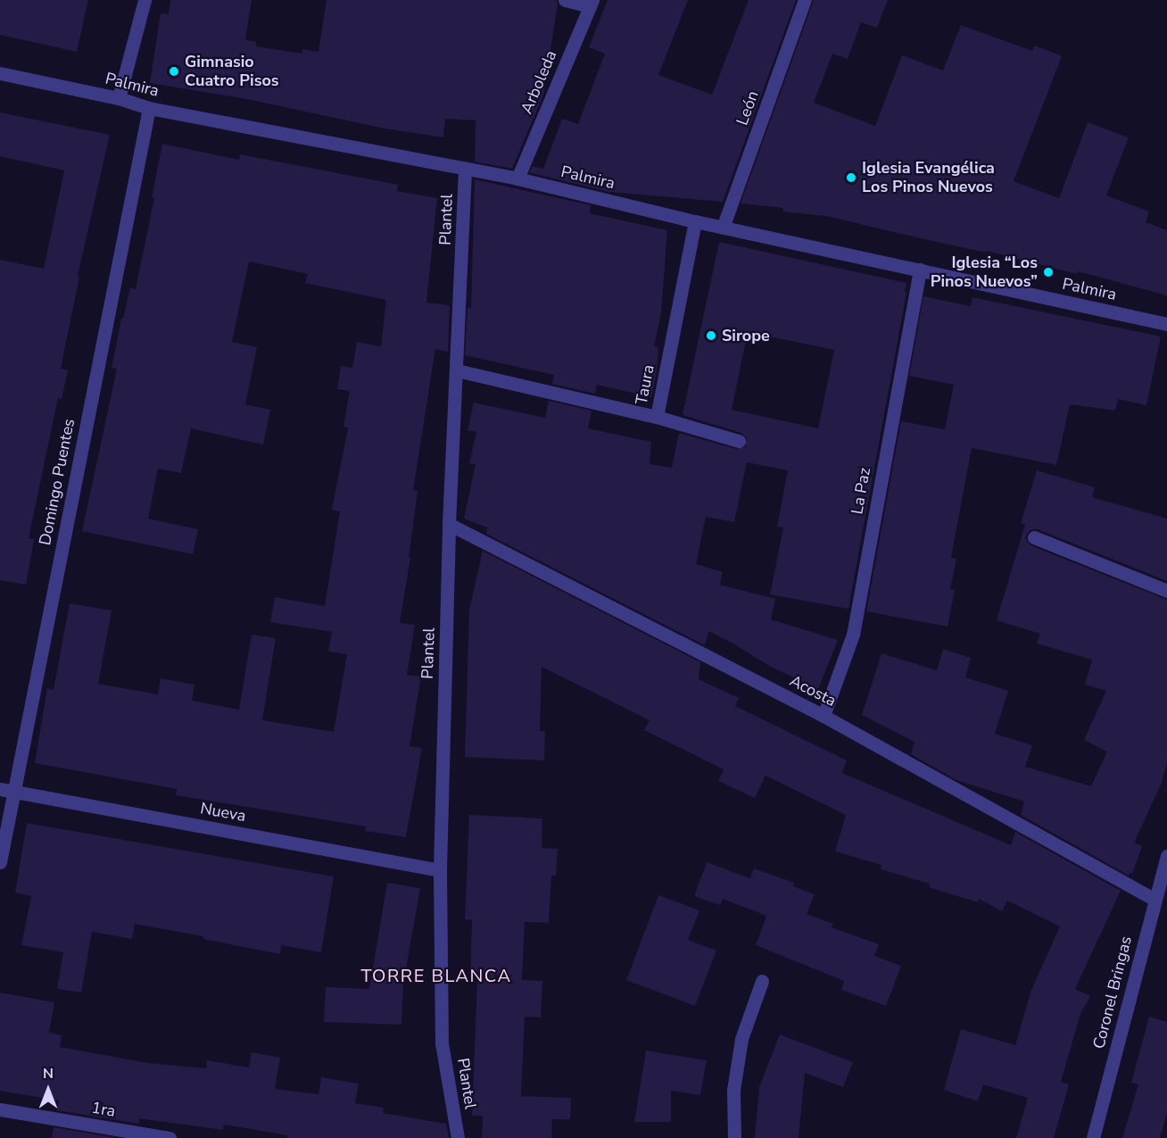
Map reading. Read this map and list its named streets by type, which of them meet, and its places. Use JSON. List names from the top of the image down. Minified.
{"streets":{"street":["Arboleda","Palmira","León","Plantel","Taura","Domingo Puentes","La Paz","Acosta","Nueva","Coronel Bringas","1ra"]},"crossings":[["Arboleda","Palmira"],["Palmira","León"],["Palmira","Plantel"],["Palmira","Taura"],["Palmira","Domingo Puentes"],["Palmira","La Paz"],["Plantel","Taura"],["Plantel","Acosta"],["Plantel","Nueva"],["Domingo Puentes","Nueva"],["La Paz","Acosta"],["Acosta","Coronel Bringas"]],"districts":["TORRE BLANCA"],"places":["Gimnasio Cuatro Pisos","Iglesia Evangélica Los Pinos Nuevos","Iglesia “Los Pinos Nuevos”","Sirope"],"north":"top"}
